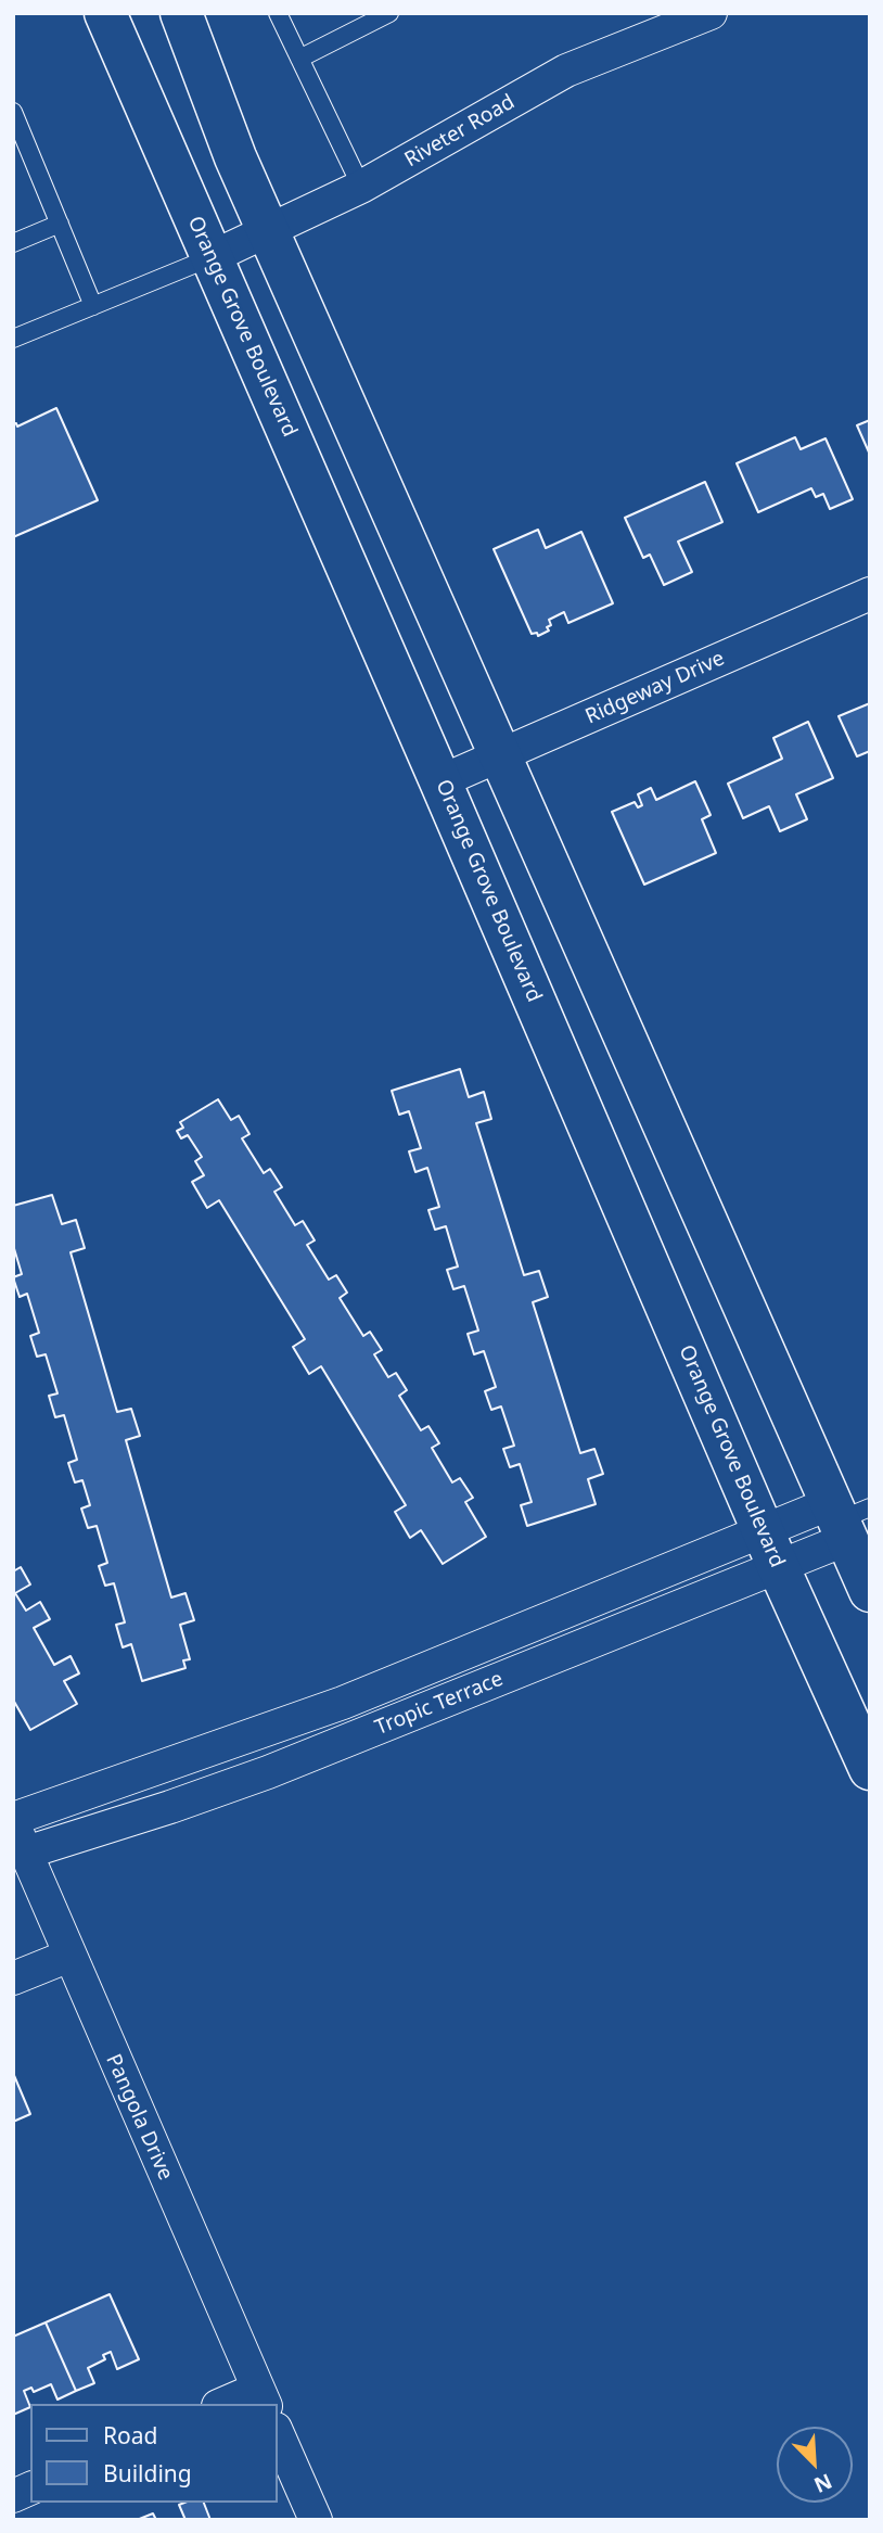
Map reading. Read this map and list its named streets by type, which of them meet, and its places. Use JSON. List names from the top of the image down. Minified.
{"streets":{"street":["Riveter Road","Orange Grove Boulevard","Ridgeway Drive","Tropic Terrace","Pangola Drive"]},"crossings":[["Riveter Road","Orange Grove Boulevard"],["Orange Grove Boulevard","Ridgeway Drive"],["Orange Grove Boulevard","Tropic Terrace"],["Tropic Terrace","Pangola Drive"]],"legend":["Road","Building"],"north":"bottom right"}
